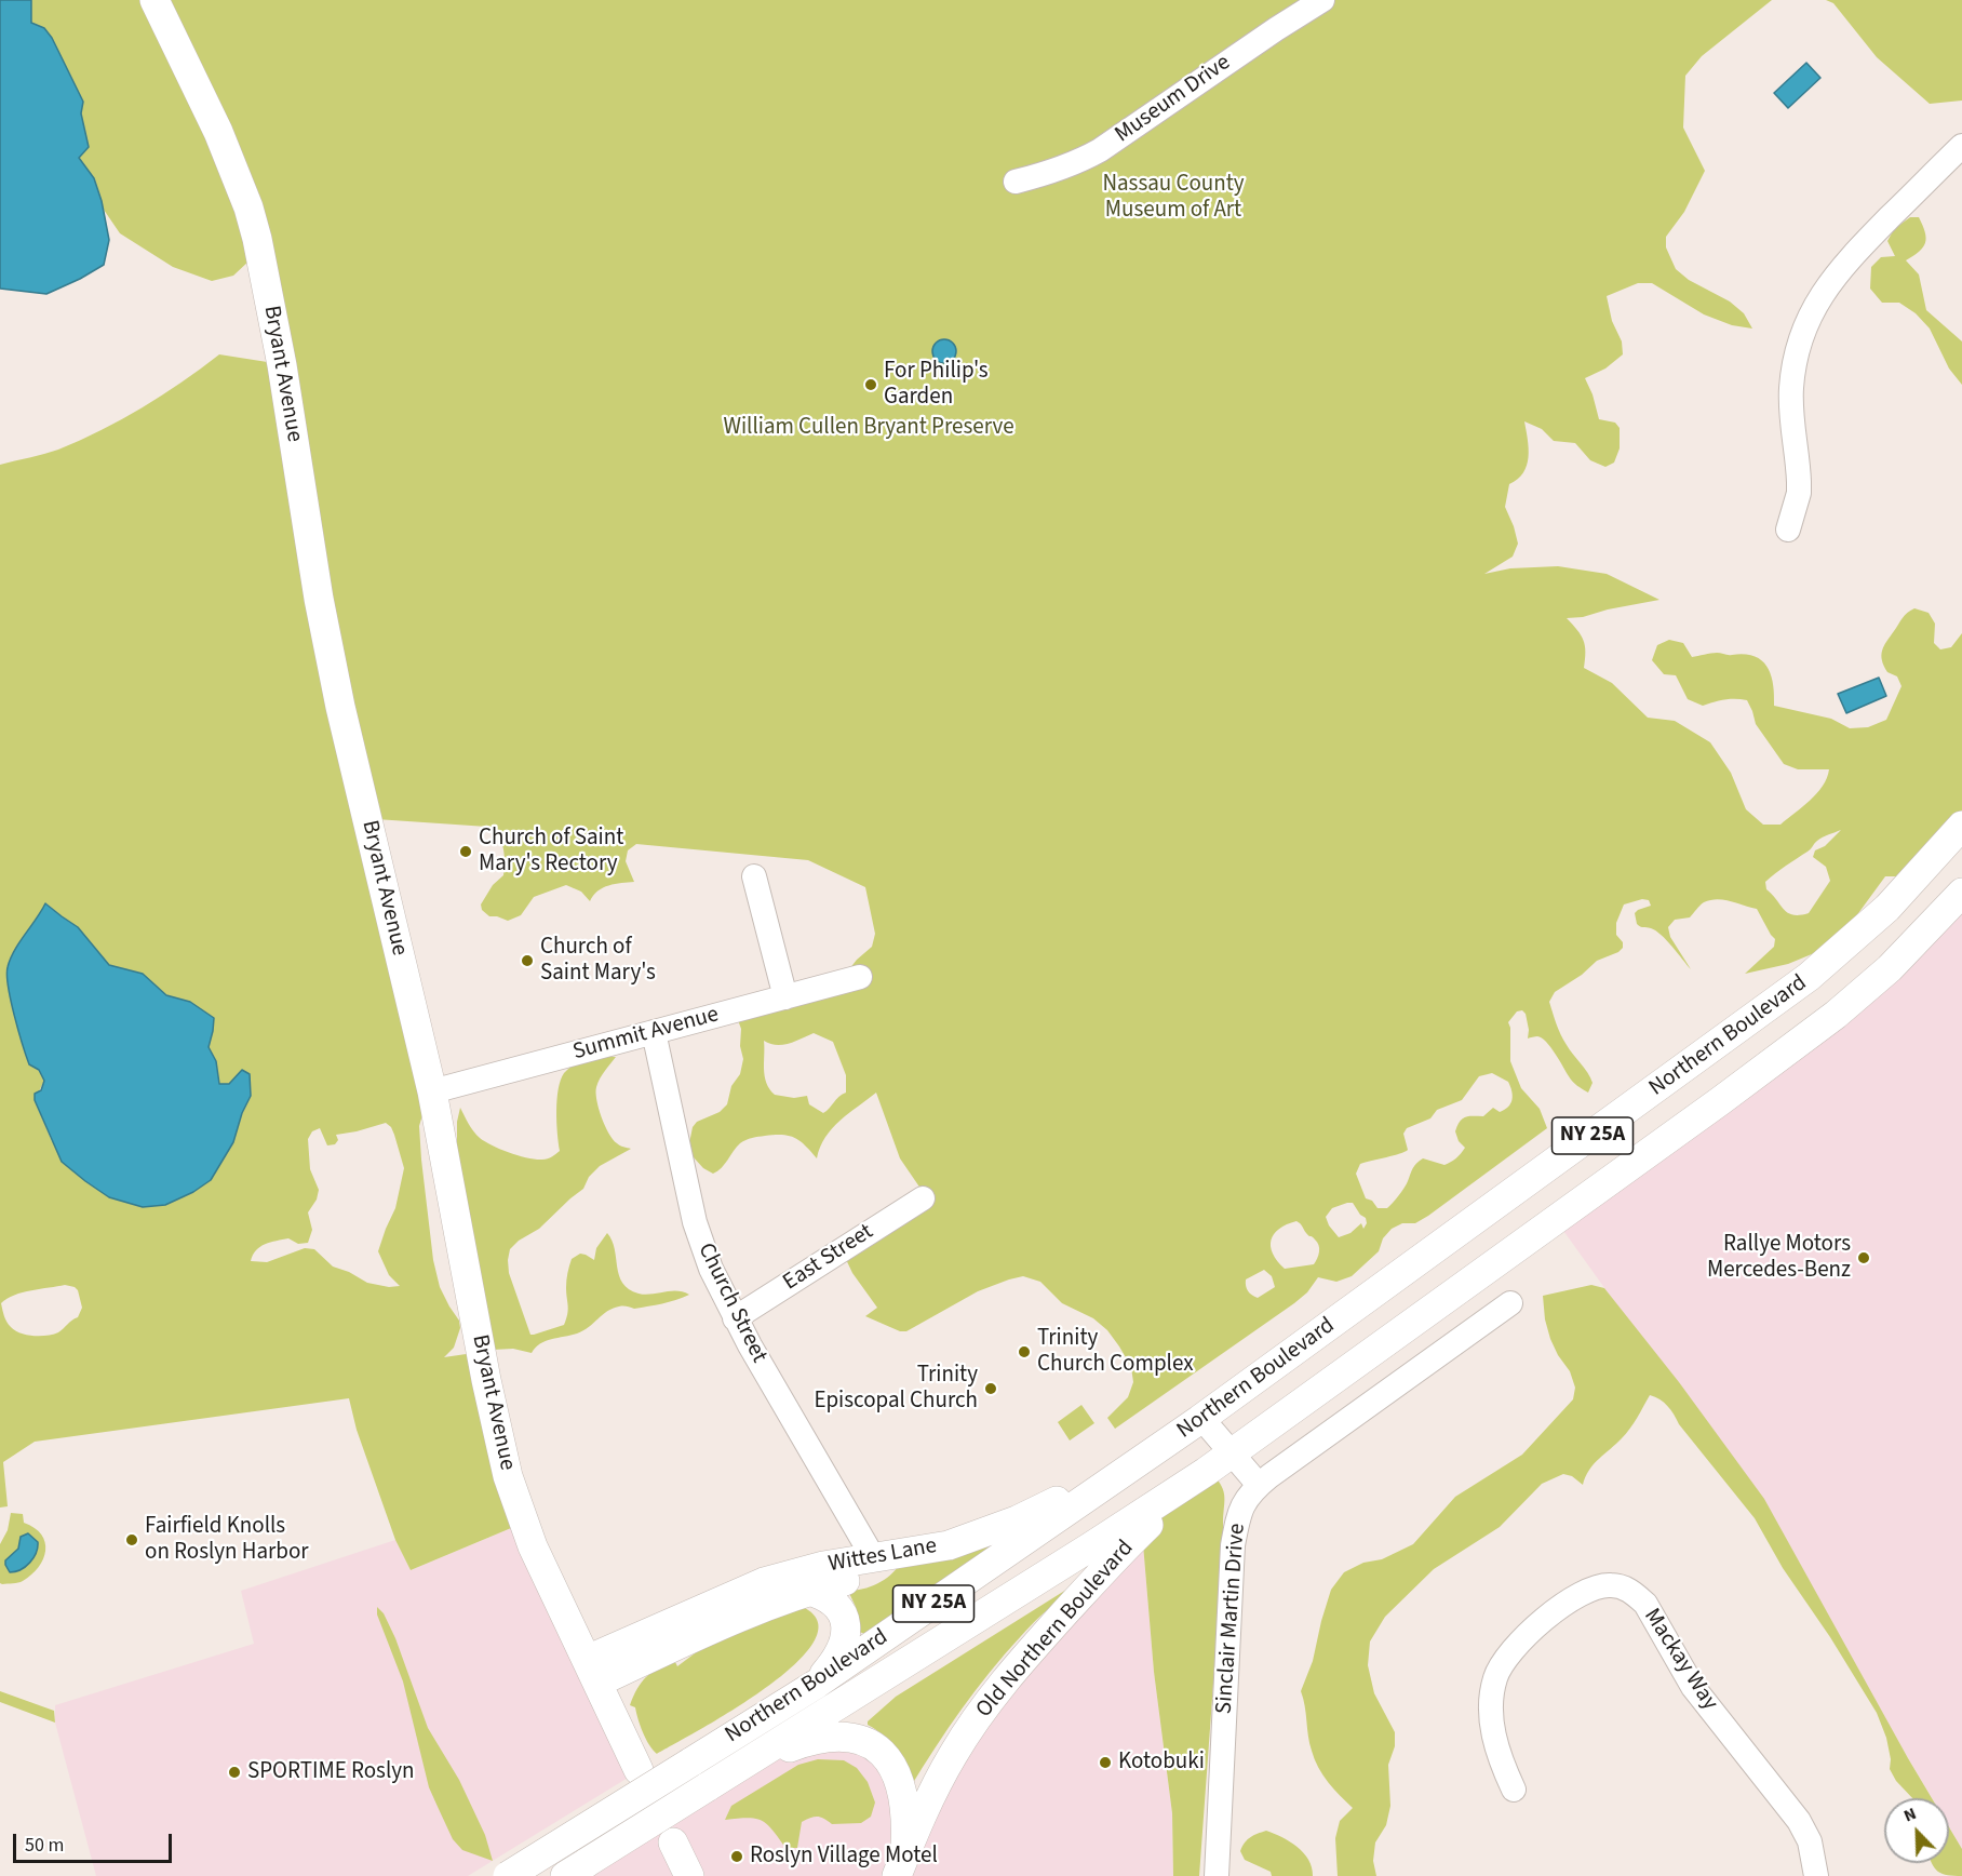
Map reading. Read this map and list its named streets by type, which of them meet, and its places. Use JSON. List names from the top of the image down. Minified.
{"streets":{"main road":["Bryant Avenue","Northern Boulevard","NY 25A","Wittes Lane","Old Northern Boulevard"],"street":["Museum Drive","Summit Avenue","East Street","Church Street","Sinclair Martin Drive","Mackay Way"]},"crossings":[["Bryant Avenue","Summit Avenue"],["Summit Avenue","Church Street"],["Northern Boulevard","Wittes Lane"],["Northern Boulevard","Old Northern Boulevard"],["East Street","Church Street"],["Church Street","Wittes Lane"]],"parks":["Nassau County Museum of Art","William Cullen Bryant Preserve"],"places":["For Philip's Garden","Church of Saint Mary's Rectory","Church of Saint Mary's","Rallye Motors Mercedes-Benz","Trinity Church Complex","Trinity Episcopal Church","Fairfield Knolls on Roslyn Harbor","Kotobuki","SPORTIME Roslyn","Roslyn Village Motel"],"scale_bar":"50 m","north":"top left"}
